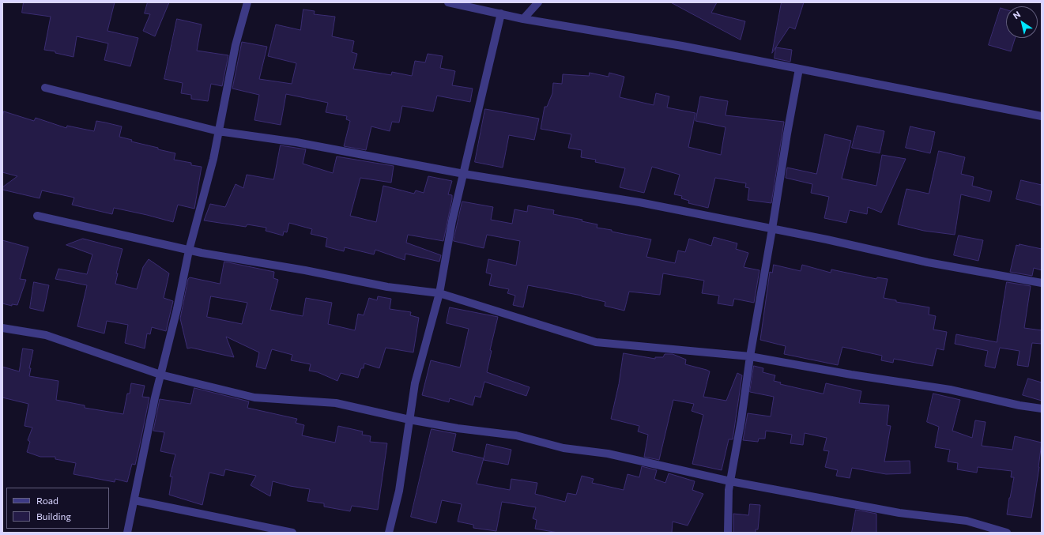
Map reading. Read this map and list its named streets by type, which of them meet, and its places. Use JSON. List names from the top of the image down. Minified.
{"legend":["Road","Building"],"north":"top left"}
